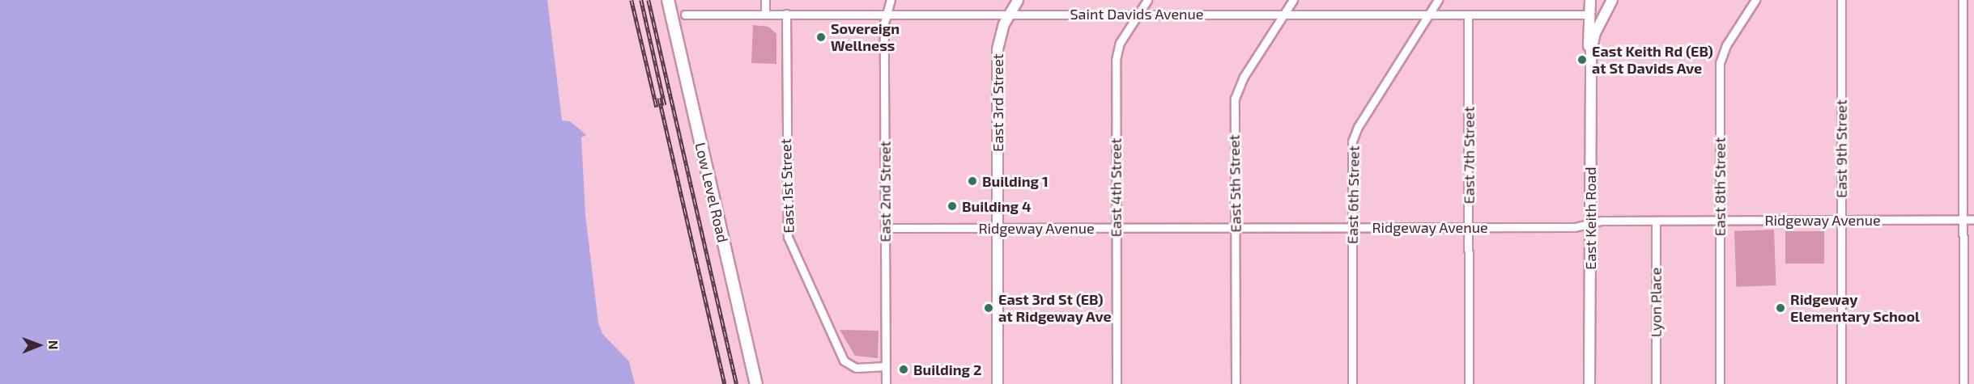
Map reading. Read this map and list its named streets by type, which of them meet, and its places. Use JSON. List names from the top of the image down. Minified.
{"streets":{"main road":["Low Level Road"],"street":["Saint Davids Avenue","East 3rd Street","East 9th Street","East 7th Street","East 5th Street","East 1st Street","East 8th Street","East 4th Street","East 2nd Street","East 6th Street","East Keith Road","Ridgeway Avenue","Lyon Place"]},"crossings":[["Saint Davids Avenue","East 3rd Street"],["Saint Davids Avenue","East 7th Street"],["Saint Davids Avenue","East 5th Street"],["Saint Davids Avenue","East 1st Street"],["Saint Davids Avenue","East 4th Street"],["Saint Davids Avenue","East 2nd Street"],["Saint Davids Avenue","East 6th Street"],["Saint Davids Avenue","East Keith Road"],["East 3rd Street","Ridgeway Avenue"],["East 9th Street","Ridgeway Avenue"],["East 7th Street","Ridgeway Avenue"],["East 5th Street","Ridgeway Avenue"],["East 1st Street","East 2nd Street"],["East 8th Street","Ridgeway Avenue"],["East 4th Street","Ridgeway Avenue"],["East 2nd Street","Ridgeway Avenue"],["East 6th Street","Ridgeway Avenue"],["East Keith Road","Ridgeway Avenue"],["Ridgeway Avenue","Lyon Place"]],"places":["Sovereign Wellness","East Keith Rd (EB) at St Davids Ave","Building 1","Building 4","East 3rd St (EB) at Ridgeway Ave","Ridgeway Elementary School","Building 2"],"north":"right"}
